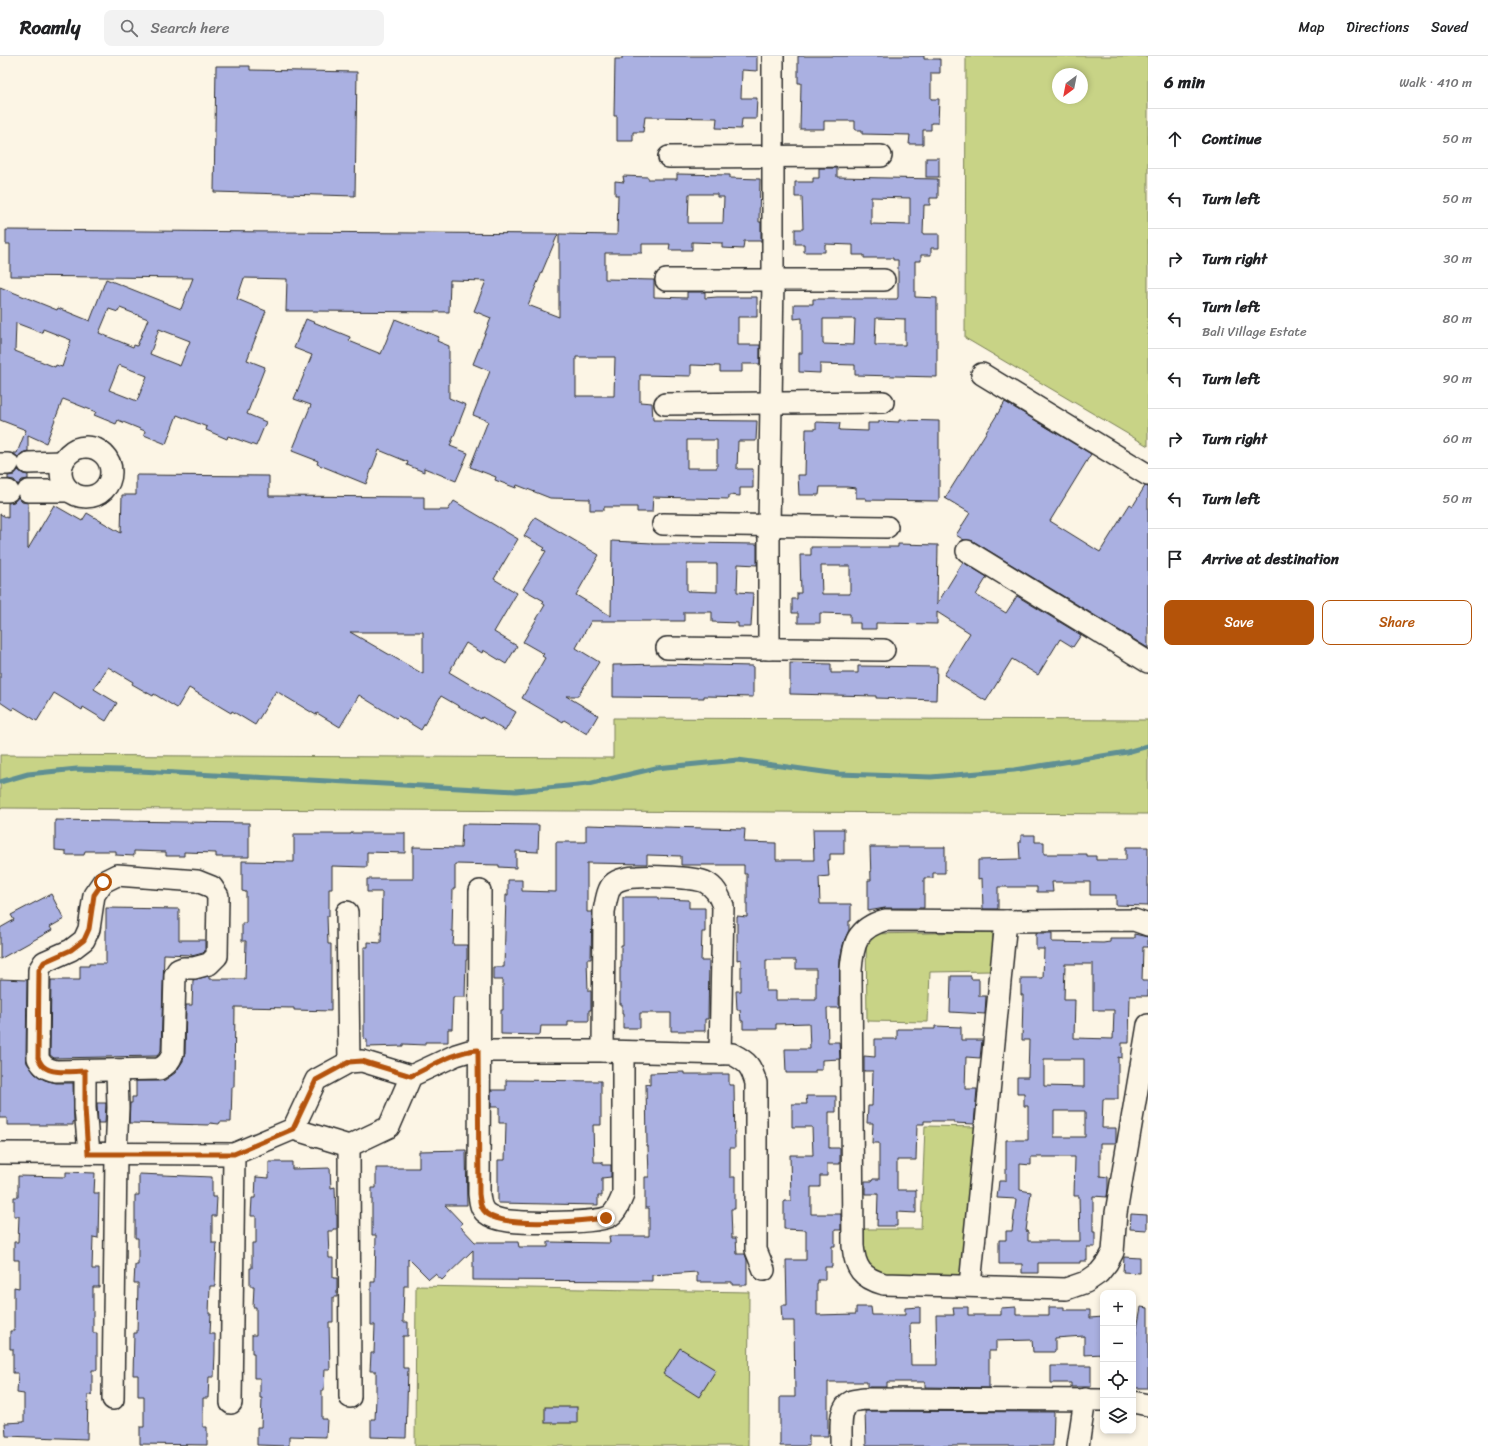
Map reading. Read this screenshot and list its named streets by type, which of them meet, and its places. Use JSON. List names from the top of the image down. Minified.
{"north":"bottom left","page":{"header":"Roamly","search":"Search here","nav":["Map","Directions","Saved"],"heading":["6 min","Walk · 410 m"],"list":[["Continue","50 m"],["Turn left","50 m"],["Turn right","30 m"],["Turn left","Bali Village Estate","80 m"],["Turn left","90 m"],["Turn right","60 m"],["Turn left","50 m"],"Arrive at destination"],"buttons":["Save","Share"],"map_buttons":["+","−"]}}
